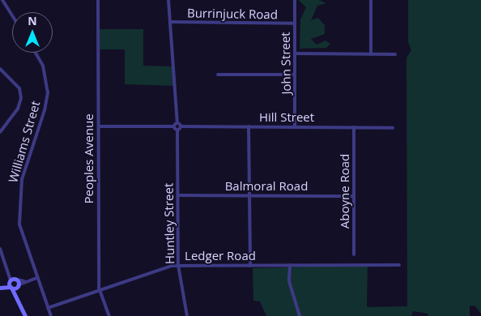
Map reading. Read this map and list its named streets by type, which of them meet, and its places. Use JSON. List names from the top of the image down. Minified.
{"streets":{"street":["Burrinjuck Road","John Street","Hill Street","Williams Street","Peoples Avenue","Balmoral Road","Aboyne Road","Huntley Street","Ledger Road"]},"crossings":[["Burrinjuck Road","John Street"],["John Street","Hill Street"],["Hill Street","Aboyne Road"],["Williams Street","Ledger Road"],["Peoples Avenue","Ledger Road"],["Balmoral Road","Aboyne Road"],["Balmoral Road","Huntley Street"],["Huntley Street","Ledger Road"]],"north":"top"}
